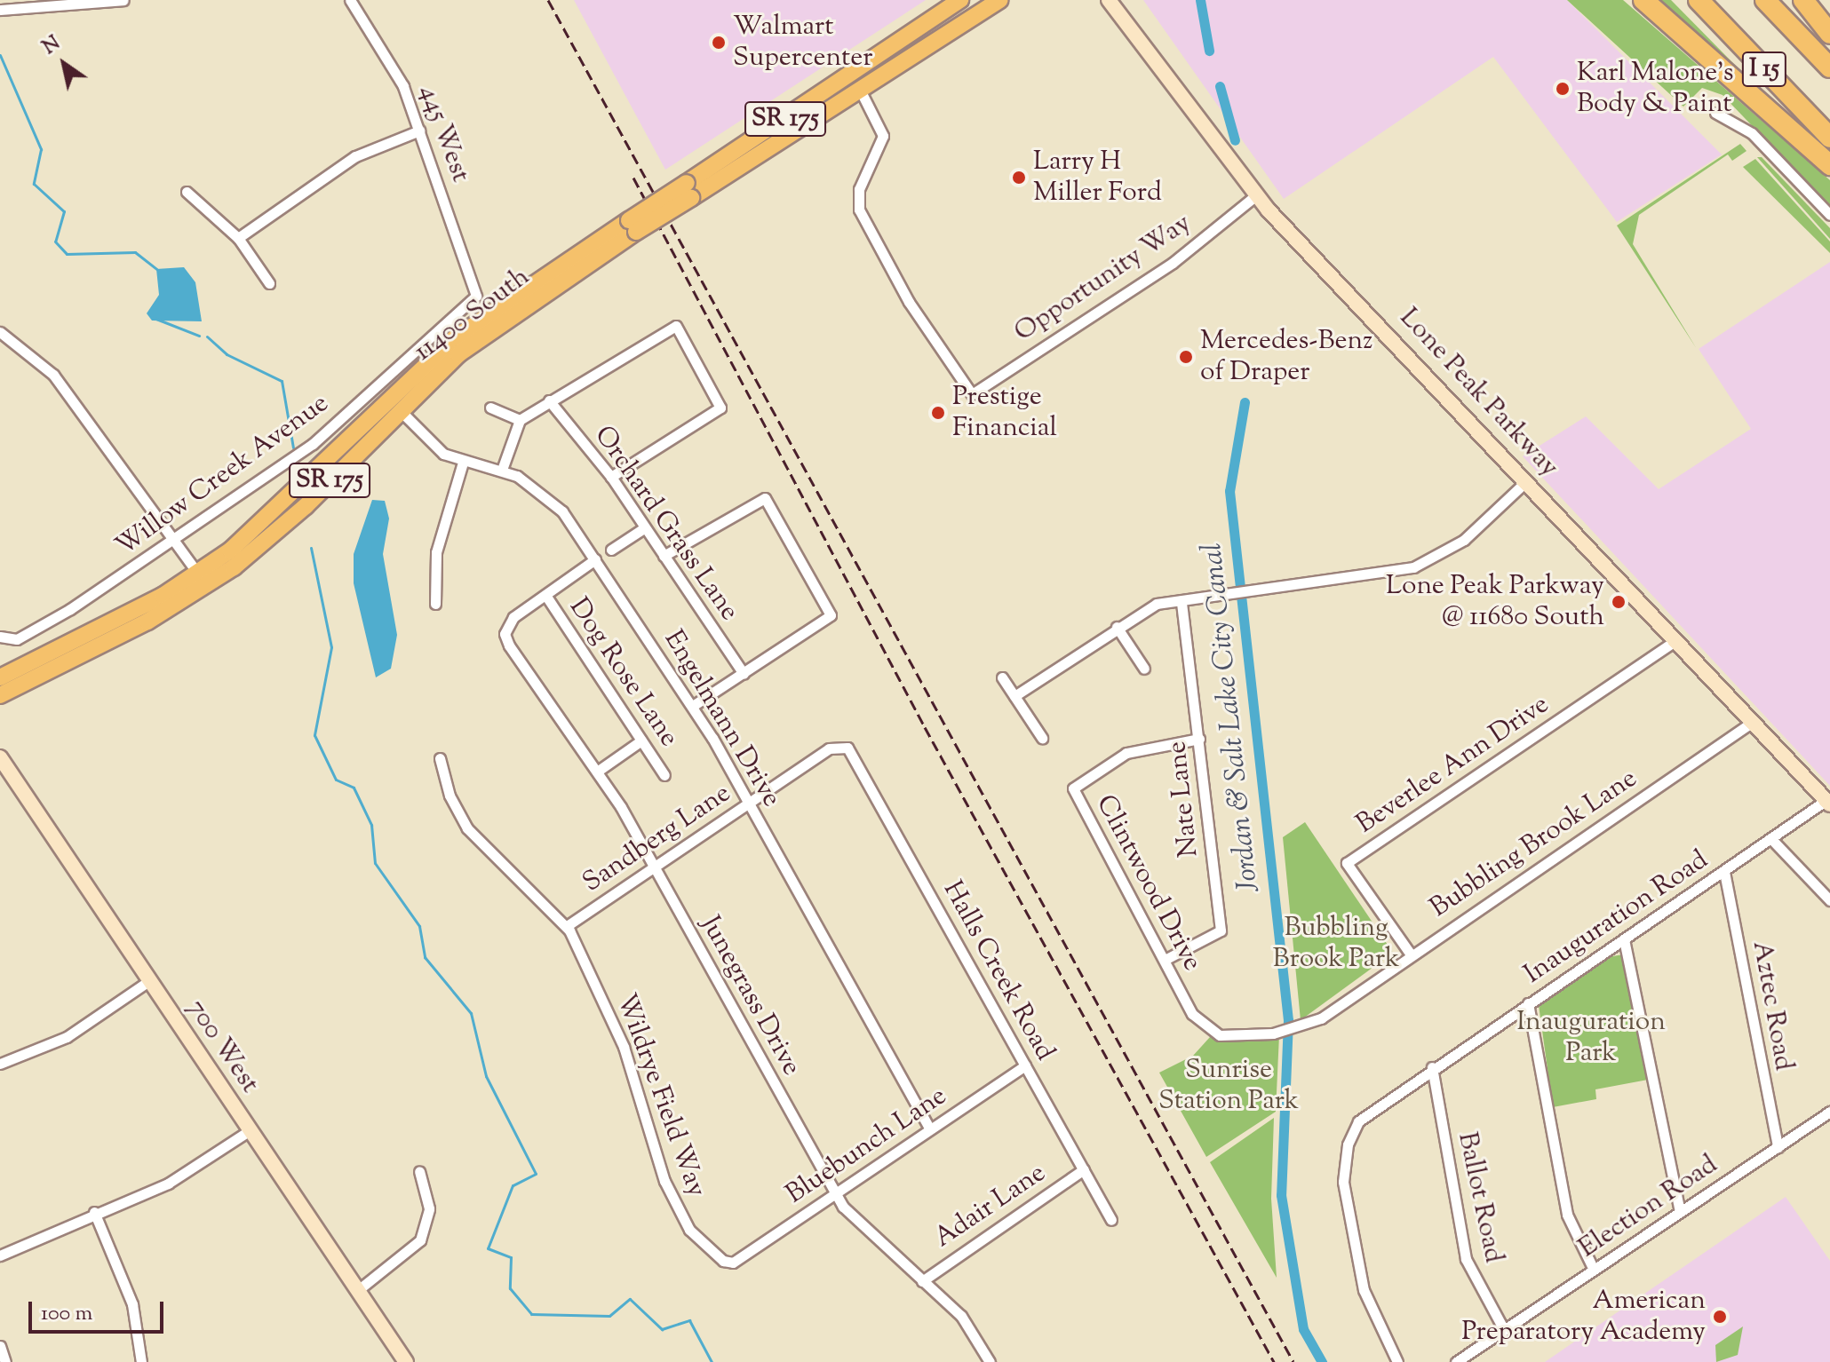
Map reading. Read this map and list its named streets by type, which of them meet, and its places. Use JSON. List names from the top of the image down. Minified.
{"streets":{"highway":["I 15"],"main road":["SR 175","11400 South","Lone Peak Parkway","700 West"],"street":["445 West","Opportunity Way","Willow Creek Avenue","Orchard Grass Lane","Dog Rose Lane","Engelmann Drive","Beverlee Ann Drive","Nate Lane","Sandberg Lane","Bubbling Brook Lane","Clintwood Drive","Inauguration Road","Halls Creek Road","Junegrass Drive","Aztec Road","Wildrye Field Way","Bluebunch Lane","Ballot Road","Adair Lane","Election Road"]},"crossings":[["445 West","Willow Creek Avenue"],["Opportunity Way","11400 South"],["Opportunity Way","Lone Peak Parkway"],["11400 South","Engelmann Drive"],["Lone Peak Parkway","Beverlee Ann Drive"],["Lone Peak Parkway","Bubbling Brook Lane"],["Lone Peak Parkway","Inauguration Road"],["Dog Rose Lane","Junegrass Drive"],["Engelmann Drive","Sandberg Lane"],["Engelmann Drive","Bluebunch Lane"],["Beverlee Ann Drive","Bubbling Brook Lane"],["Nate Lane","Clintwood Drive"],["Sandberg Lane","Halls Creek Road"],["Sandberg Lane","Junegrass Drive"],["Sandberg Lane","Wildrye Field Way"],["Bubbling Brook Lane","Clintwood Drive"],["Inauguration Road","Aztec Road"],["Inauguration Road","Ballot Road"],["Halls Creek Road","Bluebunch Lane"],["Halls Creek Road","Adair Lane"],["Junegrass Drive","Bluebunch Lane"],["Junegrass Drive","Adair Lane"],["Aztec Road","Election Road"],["Wildrye Field Way","Bluebunch Lane"],["Ballot Road","Election Road"]],"water":["Jordan & Salt Lake City Canal"],"parks":["Bubbling Brook Park","Inauguration Park","Sunrise Station Park"],"places":["Walmart Supercenter","Karl Malone's Body & Paint","Larry H Miller Ford","Mercedes-Benz of Draper","Prestige Financial","Lone Peak Parkway @ 11680 South","American Preparatory Academy"],"scale_bar":"100 m","north":"top left"}
